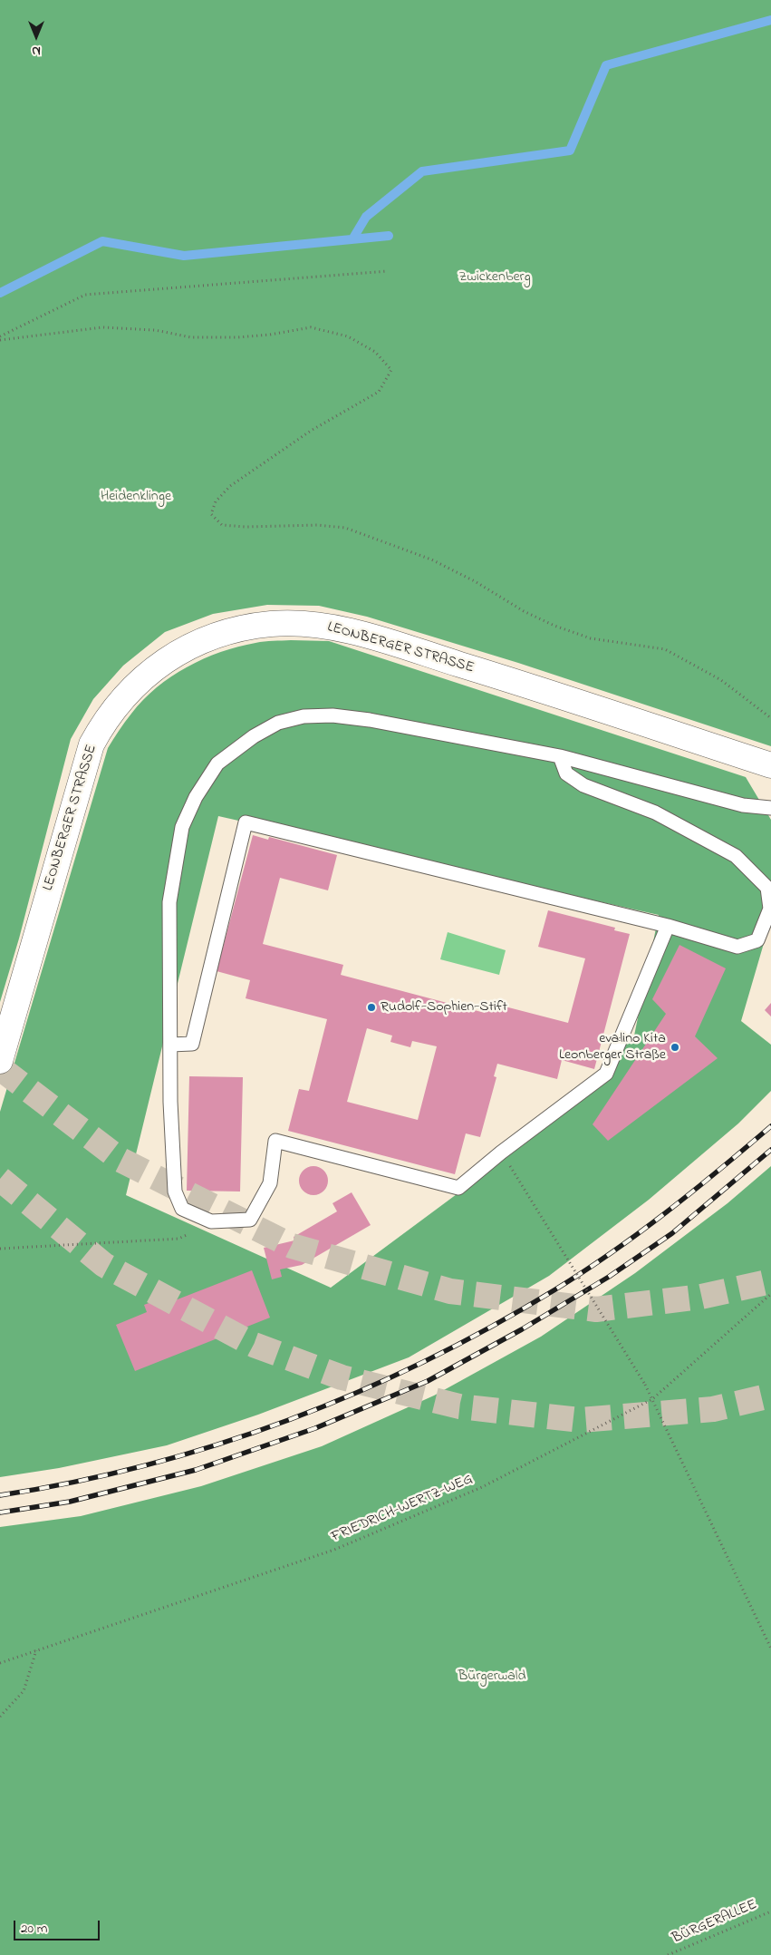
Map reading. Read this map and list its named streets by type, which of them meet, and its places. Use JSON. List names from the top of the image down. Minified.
{"streets":{"street":["LEONBERGER STRASSE"],"path":["FRIEDRICH-WERTZ-WEG","BÜRGERALLEE"]},"parks":["Zwickenberg","Heidenklinge","Bürgerwald"],"places":["Rudolf-Sophien-Stift","eva:lino Kita Leonberger Straße"],"scale_bar":"20 m","north":"bottom"}
